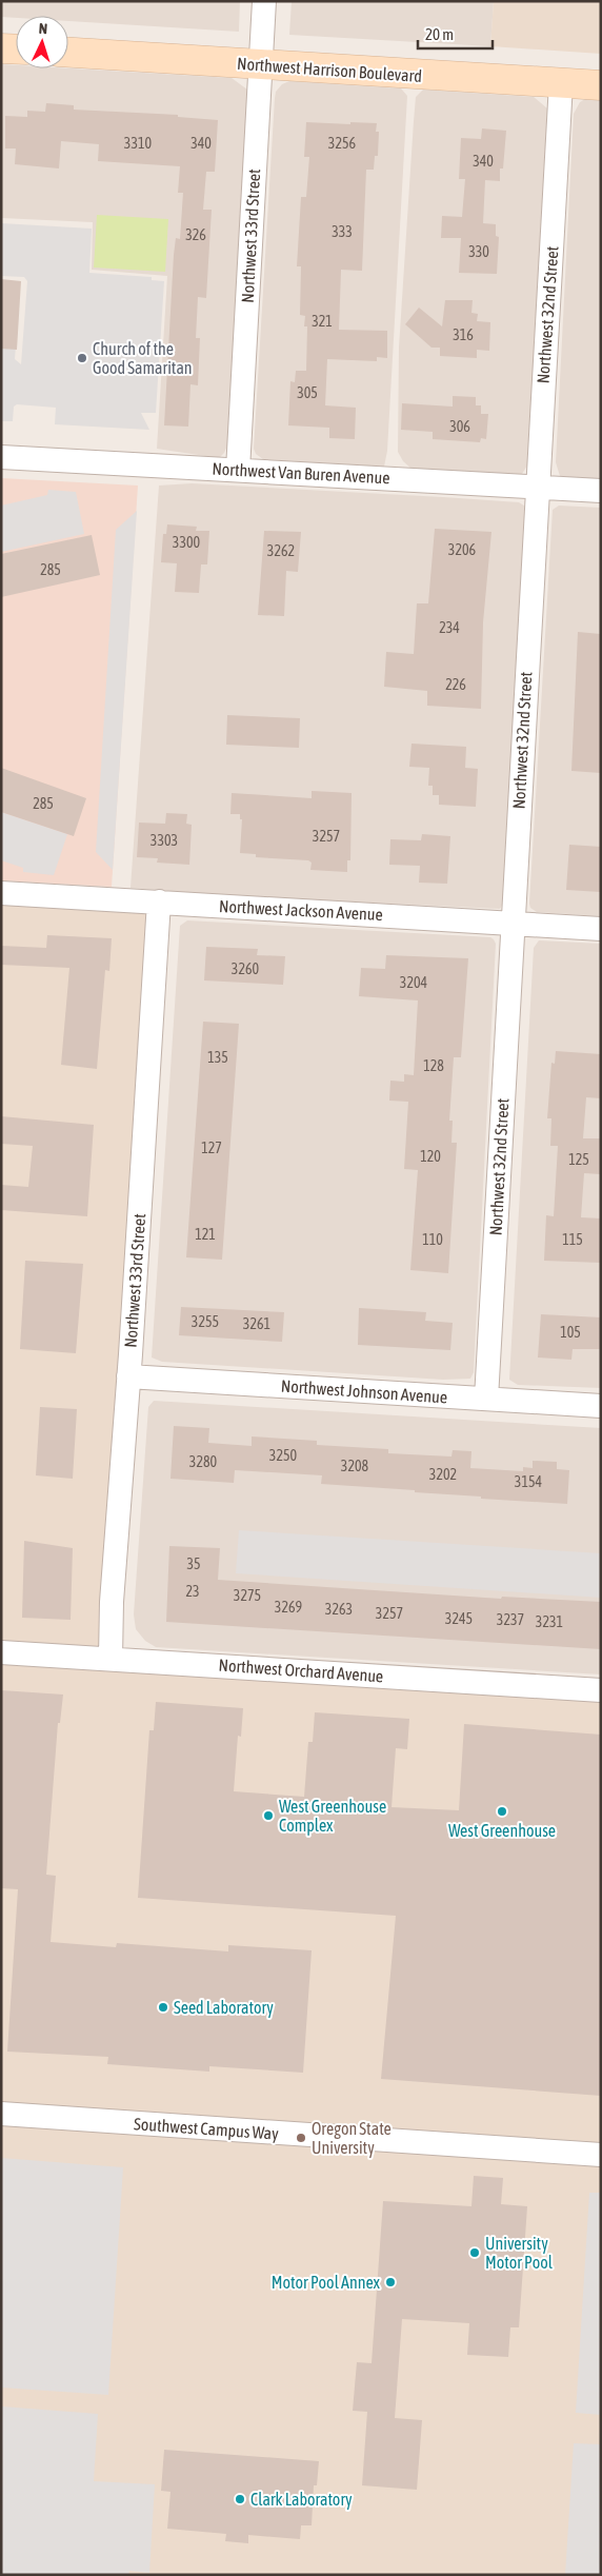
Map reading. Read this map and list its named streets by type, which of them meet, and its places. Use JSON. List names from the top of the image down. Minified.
{"streets":{"main road":["Northwest Harrison Boulevard"],"street":["Northwest 33rd Street","Northwest 32nd Street","Northwest Van Buren Avenue","Northwest Jackson Avenue","Northwest Johnson Avenue","Northwest Orchard Avenue","Southwest Campus Way"]},"crossings":[["Northwest Harrison Boulevard","Northwest 33rd Street"],["Northwest Harrison Boulevard","Northwest 32nd Street"],["Northwest 33rd Street","Northwest Van Buren Avenue"],["Northwest 33rd Street","Northwest Jackson Avenue"],["Northwest 33rd Street","Northwest Johnson Avenue"],["Northwest 33rd Street","Northwest Orchard Avenue"],["Northwest 32nd Street","Northwest Van Buren Avenue"],["Northwest 32nd Street","Northwest Jackson Avenue"],["Northwest 32nd Street","Northwest Johnson Avenue"]],"places":["Church of the Good Samaritan","West Greenhouse","West Greenhouse Complex","Seed Laboratory","Oregon State University","University Motor Pool","Motor Pool Annex","Clark Laboratory"],"house_numbers":["3310","340","3256","340","333","326","330","321","316","305","306","3300","3206","3262","285","234","226","285","3257","3303","3260","3204","135","128","127","120","125","121","110","115","3255","3261","105","3250","3280","3208","3202","3154","35","23","3275","3269","3263","3257","3245","3237","3231"],"scale_bar":"20 m","north":"top"}
